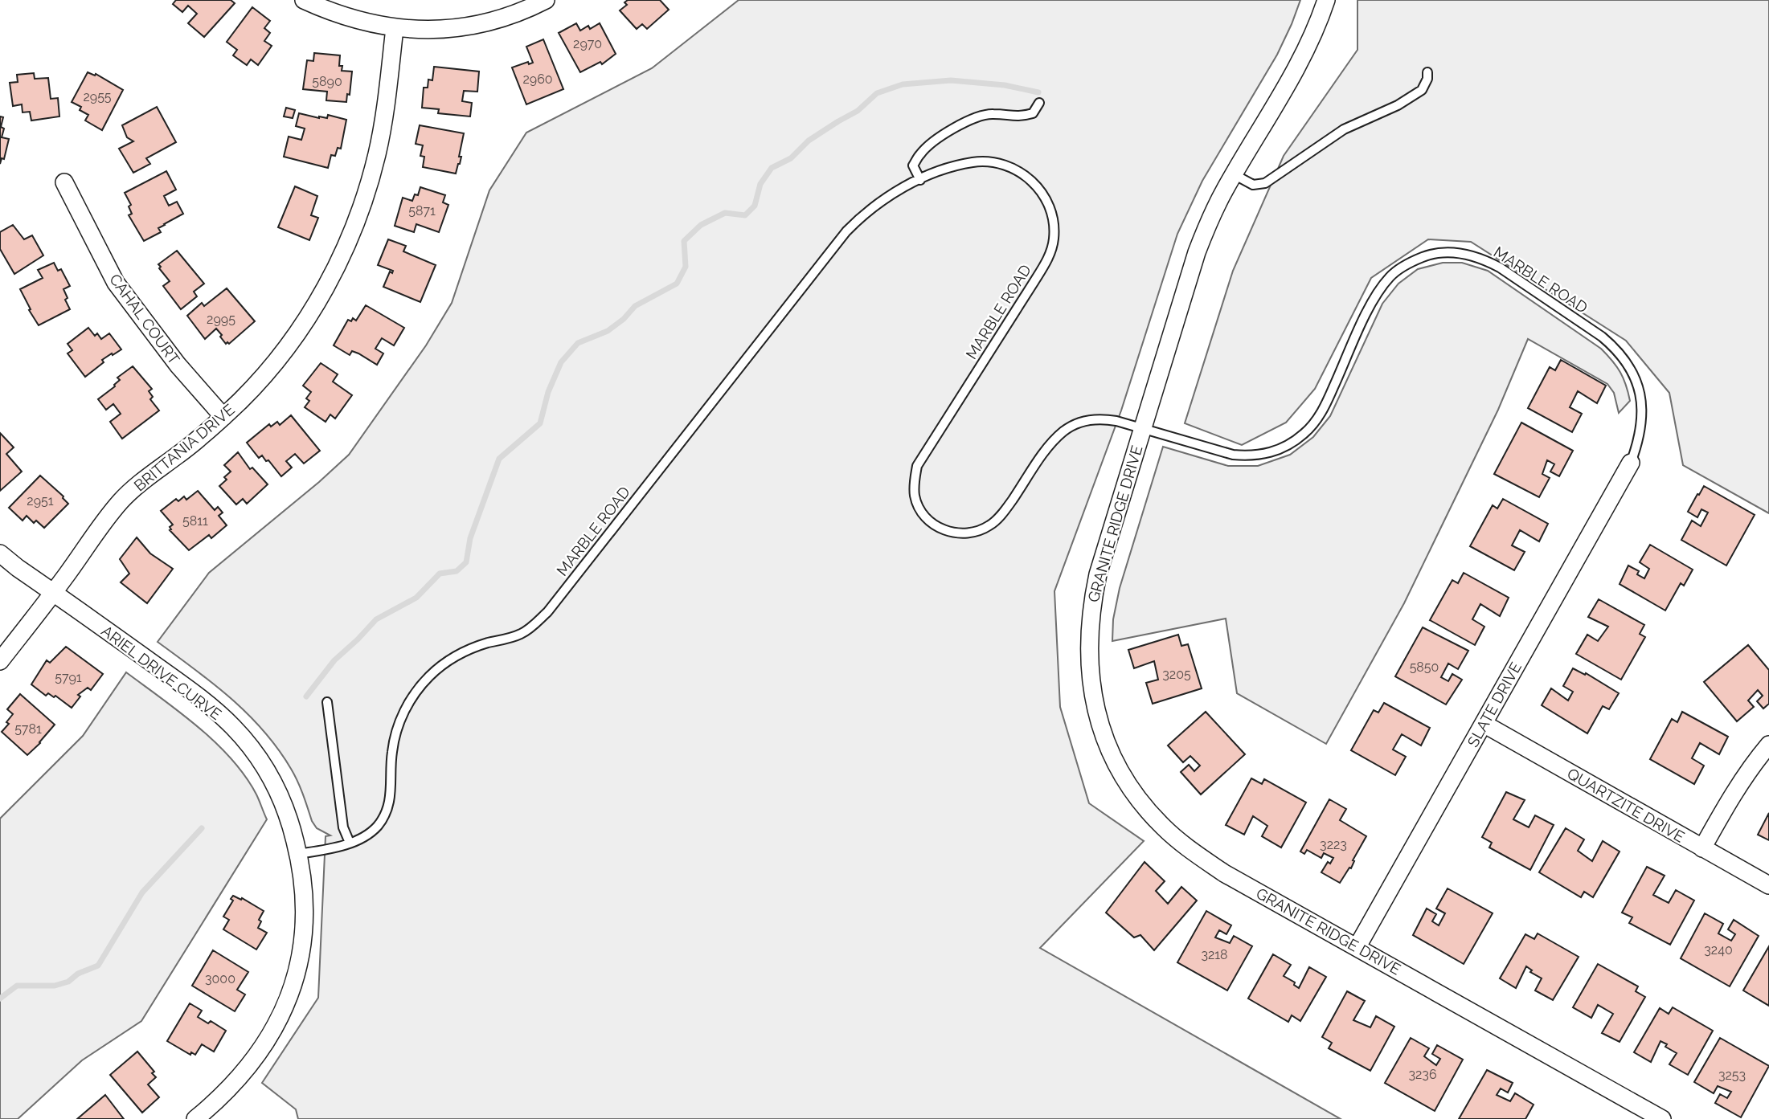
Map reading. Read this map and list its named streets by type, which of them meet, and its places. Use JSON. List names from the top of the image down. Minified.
{"streets":{"street":["CAHAL COURT","BRITTANIA DRIVE","GRANITE RIDGE DRIVE","ARIEL DRIVE CURVE","SLATE DRIVE","QUARTZITE DRIVE"],"lane":["MARBLE ROAD"]},"crossings":[["MARBLE ROAD","GRANITE RIDGE DRIVE"],["MARBLE ROAD","ARIEL DRIVE CURVE"],["MARBLE ROAD","SLATE DRIVE"],["CAHAL COURT","BRITTANIA DRIVE"],["BRITTANIA DRIVE","ARIEL DRIVE CURVE"],["GRANITE RIDGE DRIVE","SLATE DRIVE"],["SLATE DRIVE","QUARTZITE DRIVE"]],"house_numbers":["2970","2960","5890","2955","5871","2995","2951","5811","5850","3205","5791","5781","3223","3240","3218","3000","3236","3253"]}
